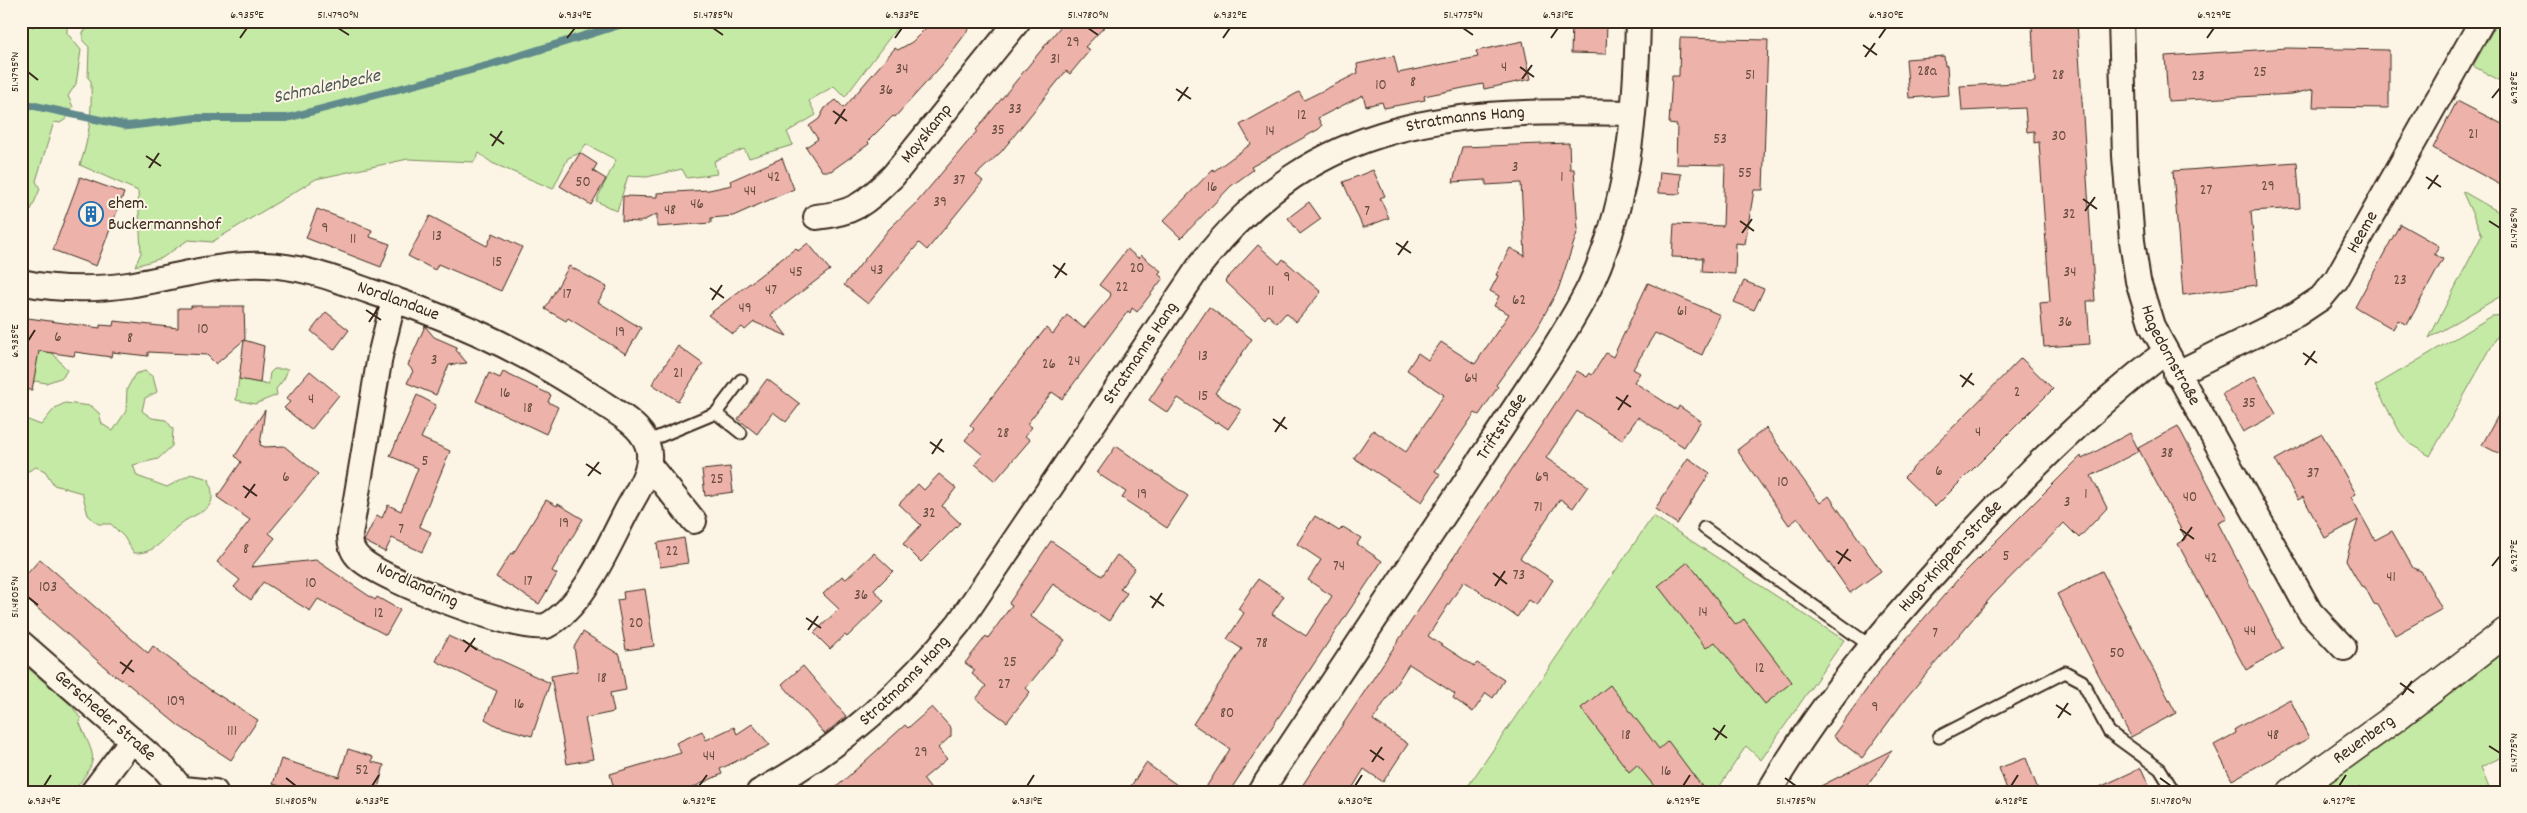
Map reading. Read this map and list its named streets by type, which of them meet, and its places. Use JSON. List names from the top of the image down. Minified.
{"streets":{"main road":["Reuenberg"],"street":["Stratmanns Hang","Mayskamp","Heeme","Nordlandaue","Hagedornstraße","Triftstraße","Hugo-Knippen-Straße","Nordlandring","Gerscheder Straße"]},"crossings":[["Stratmanns Hang","Triftstraße"],["Heeme","Hagedornstraße"],["Nordlandaue","Nordlandring"],["Hagedornstraße","Hugo-Knippen-Straße"]],"water":["Schmalenbecke"],"places":{"building":["ehem. Buckermannshof"]},"house_numbers":["29","31","4","34","28a","25","51","28","23","8","10","36","33","12","35","14","21","30","53","3","55","42","1","37","50","29","16","27","44","39","46","48","7","32","9","13","11","15","20","43","45","34","9","23","22","47","11","17","62","49","61","36","10","19","6","8","13","3","24","26","21","64","2","16","15","4","35","18","4","28","38","5","6","37","6","69","25","10","19","1","40","3","71","32","19","7","8","22","5","42","74","73","41","17","10","103","36","14","12","20","44","7","78","50","25","12","18","27","109","16","9","80","111","18","48","29","44","52","16"],"coordinates":["6.935°E","51.4790°N","6.934°E","51.4785°N","6.933°E","51.4780°N","6.932°E","51.4775°N","6.931°E","6.930°E","6.929°E","51.4795°N","6.928°E","51.4765°N","6.927°E","51.4805°N"]}
